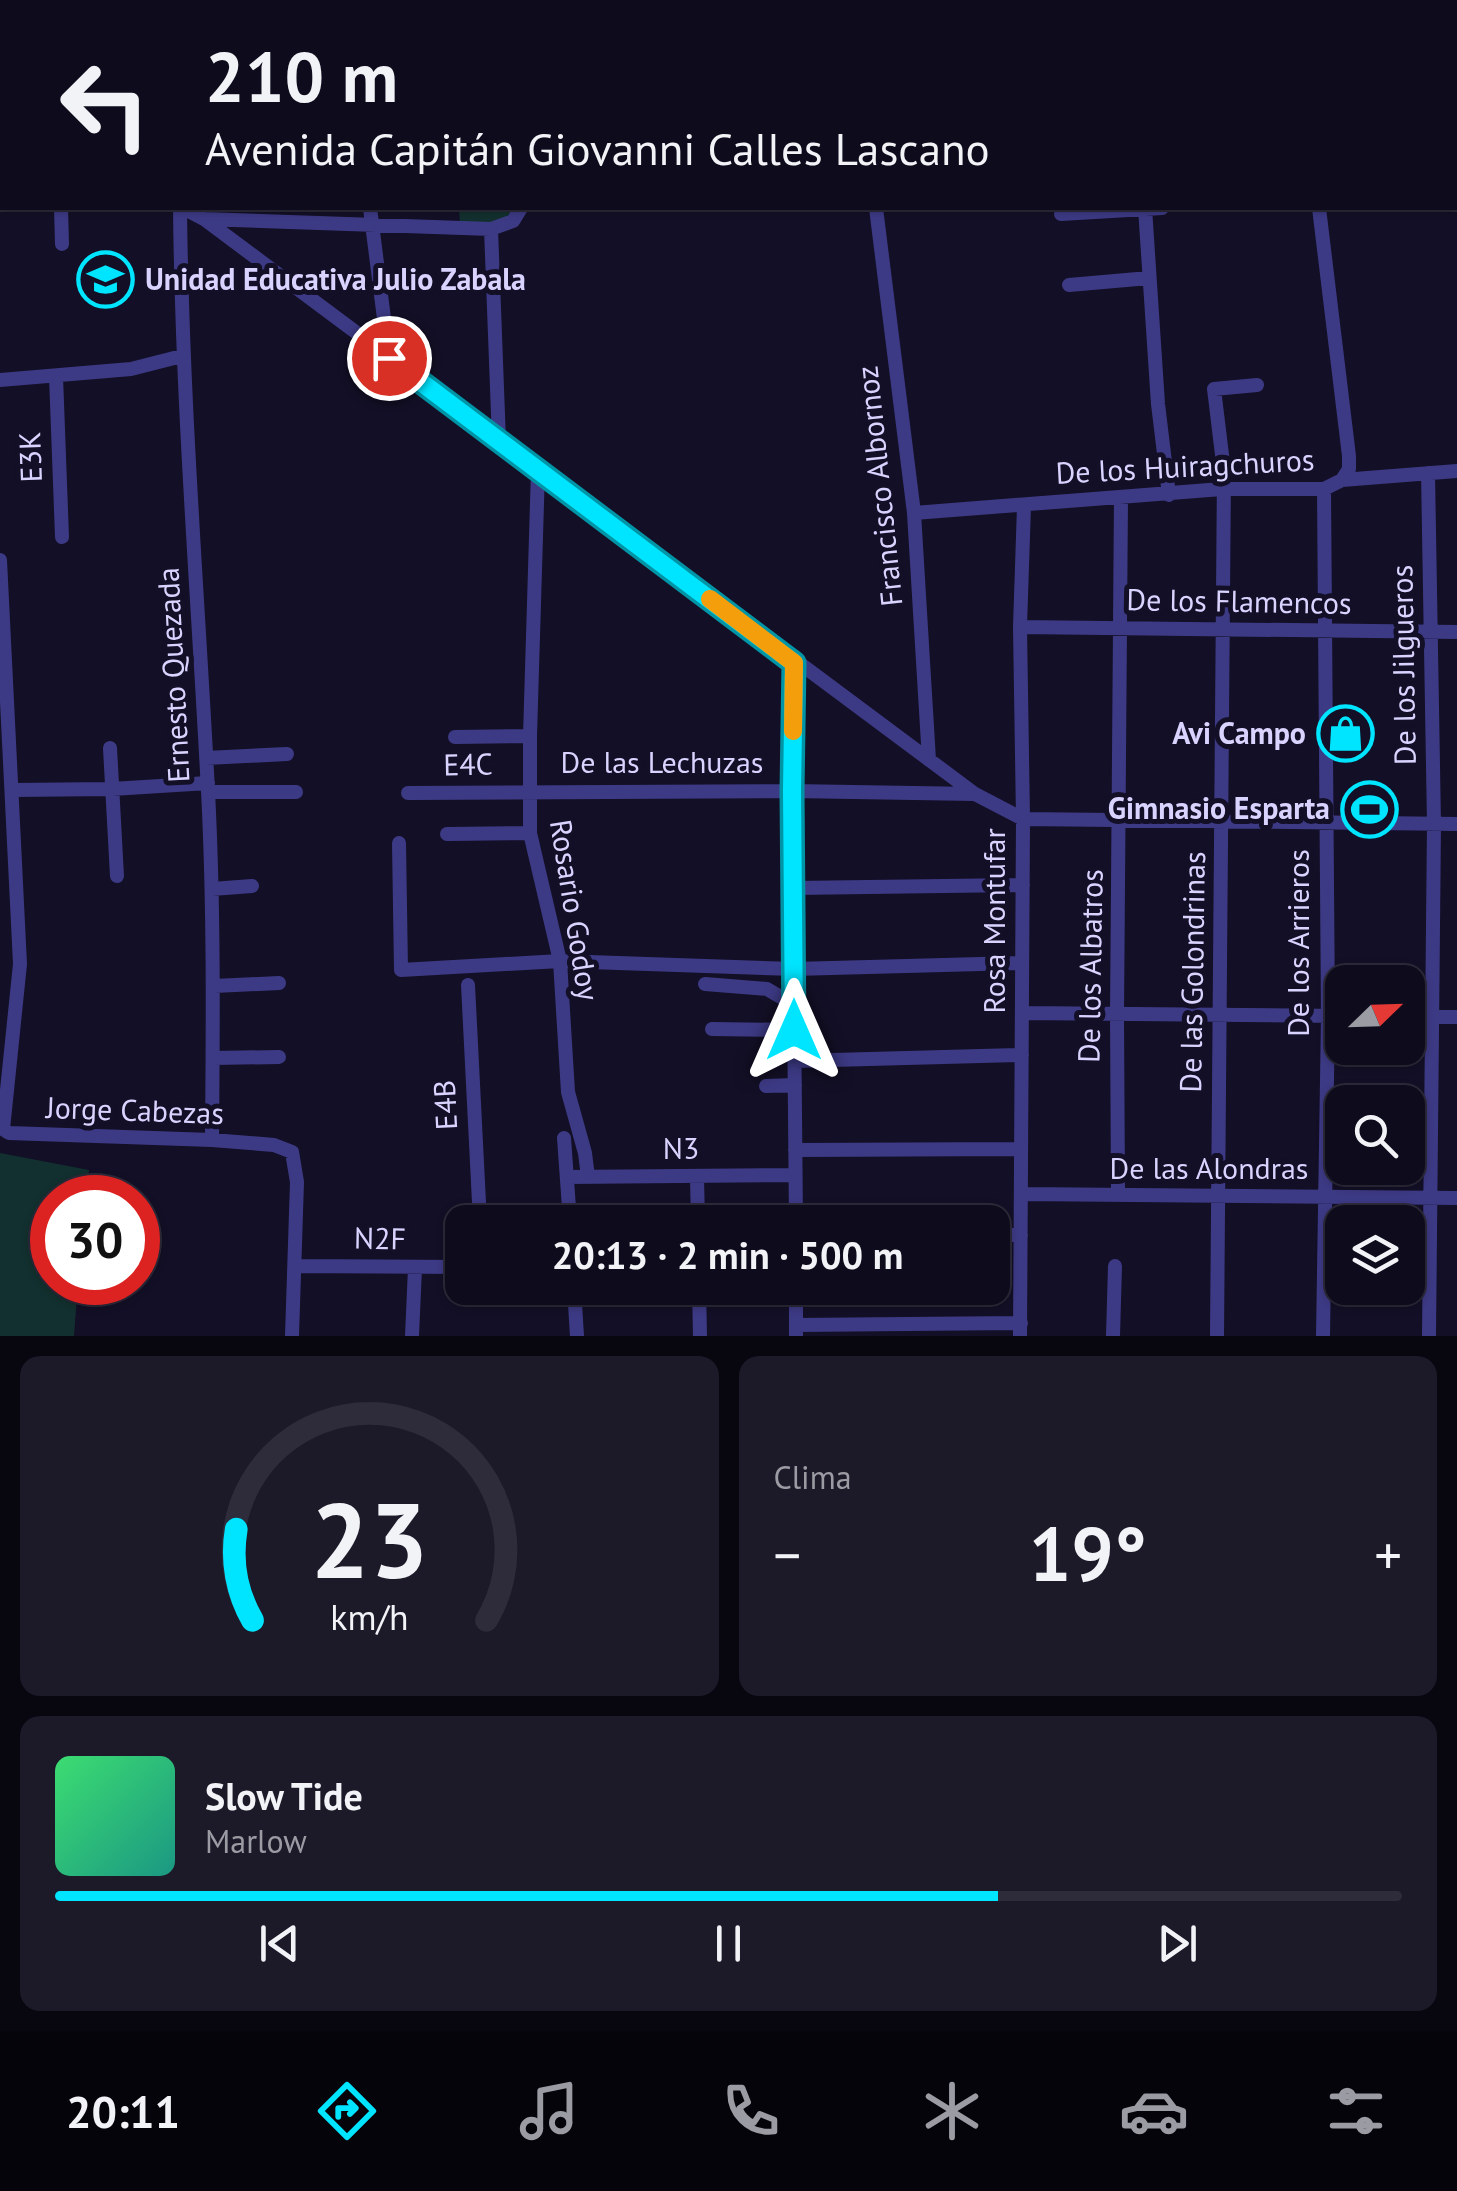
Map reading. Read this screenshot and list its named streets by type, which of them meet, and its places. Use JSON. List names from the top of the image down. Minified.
{"streets":{"street":["E3K","De los Huiragchuros","Francisco Albornoz","De los Flamencos","De los Jilgueros","Ernesto Quezada","De las Lechuzas","E4C","Rosario Godoy","Rosa Montufar","De los Arrieros","De los Albatros","De las Golondrinas","E4B","Jorge Cabezas","N3","De las Alondras","N2F"]},"crossings":[["De los Huiragchuros","Francisco Albornoz"],["De los Huiragchuros","De los Jilgueros"],["De los Huiragchuros","Rosa Montufar"],["De los Huiragchuros","De los Arrieros"],["De los Huiragchuros","De los Albatros"],["De los Huiragchuros","De las Golondrinas"],["De los Flamencos","De los Jilgueros"],["De los Flamencos","Rosa Montufar"],["De los Flamencos","De los Arrieros"],["De los Flamencos","De los Albatros"],["De los Flamencos","De las Golondrinas"],["De los Jilgueros","De las Alondras"],["Ernesto Quezada","Jorge Cabezas"],["De las Lechuzas","E4C"],["De las Lechuzas","Rosario Godoy"],["E4C","Rosario Godoy"],["Rosario Godoy","N3"],["Rosa Montufar","De las Alondras"],["De los Arrieros","De las Alondras"],["De los Albatros","De las Alondras"],["De las Golondrinas","De las Alondras"],["Jorge Cabezas","N2F"]],"places":{"school or university":["Unidad Educativa Julio Zabala"],"shop":["Avi Campo"],"sports":["Gimnasio Esparta"]},"north":"top right","page":{"turn":["210 m","Avenida Capitán Giovanni Calles Lascano"],"limit":"30","trip":"20:13 · 2 min · 500 m","tile":"Clima","heat":["−","19°","+"],"song":["Slow Tide","Marlow"],"tabs":"20:11","gauge":["23","km/h"]}}
